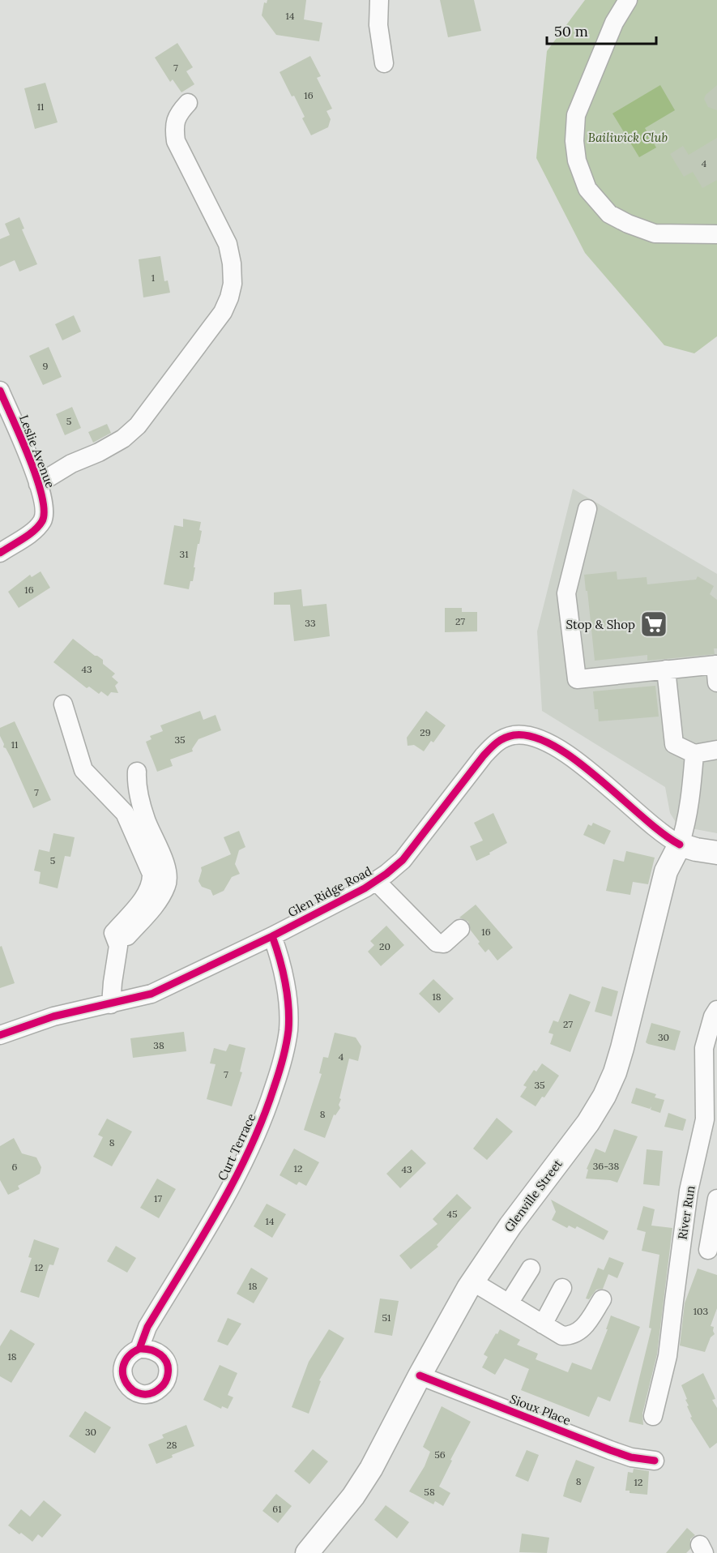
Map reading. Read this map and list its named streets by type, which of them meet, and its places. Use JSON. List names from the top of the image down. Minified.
{"streets":{"main road":["Glenville Street"],"street":["Leslie Avenue","Glen Ridge Road","Curt Terrace","River Run","Sioux Place"]},"crossings":[["Glen Ridge Road","Curt Terrace"],["Glen Ridge Road","Glenville Street"],["Glenville Street","Sioux Place"]],"parks":["Bailiwick Club"],"places":{"supermarket":["Stop & Shop"]},"house_numbers":["14","7","16","11","4","1","9","5","31","16","27","33","43","29","35","11","7","5","16","20","18","27","30","38","4","7","35","8","8","36-38","6","12","43","17","45","14","12","18","103","51","18","30","28","56","8","12","58","61"],"scale_bar":"50 m"}
